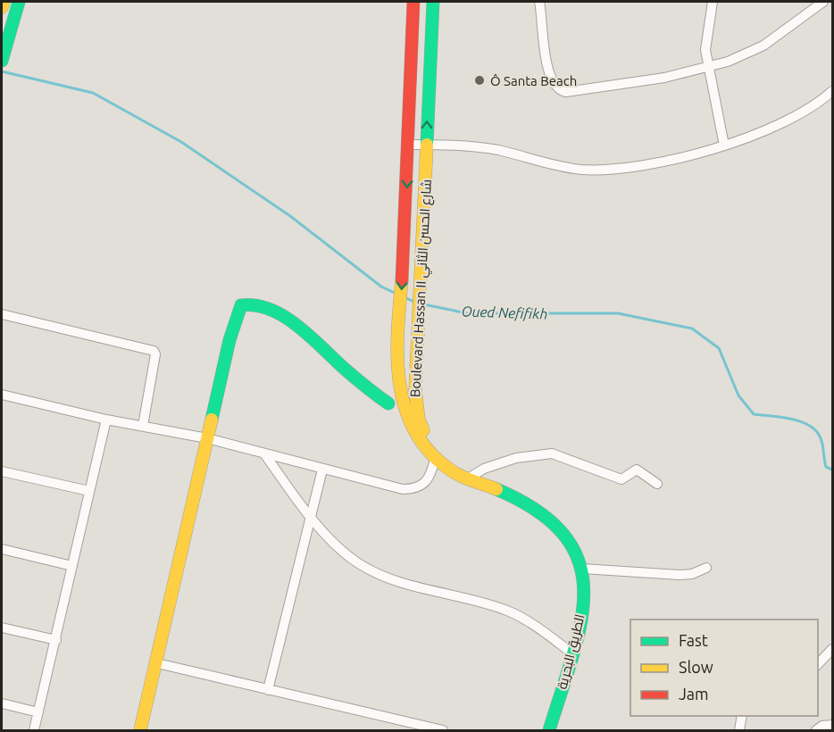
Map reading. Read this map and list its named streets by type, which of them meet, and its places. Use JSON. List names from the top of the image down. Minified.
{"streets":{"main road":["Boulevard Hassan II شارع الحسن الثاني","الطريق البحرية"]},"crossings":[["Boulevard Hassan II شارع الحسن الثاني","الطريق البحرية"]],"water":["Oued Nefifikh"],"places":["Ô Santa Beach"],"legend":["Fast","Slow","Jam"]}
